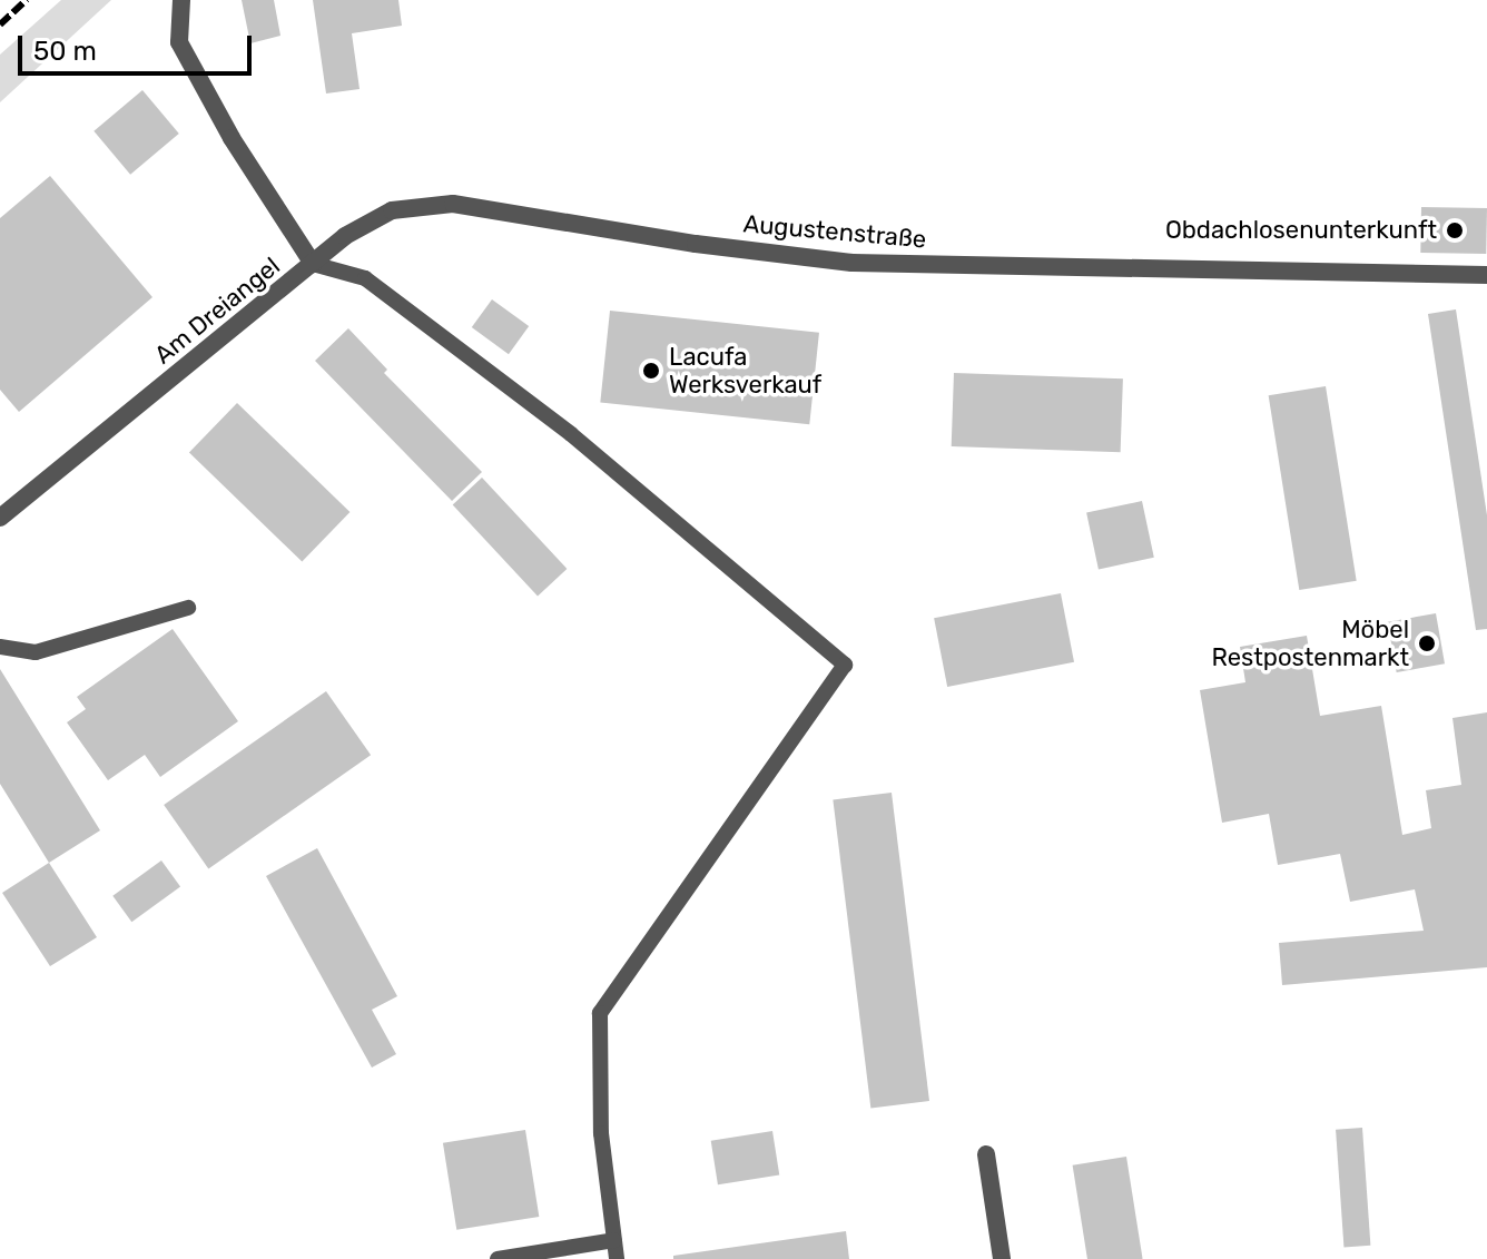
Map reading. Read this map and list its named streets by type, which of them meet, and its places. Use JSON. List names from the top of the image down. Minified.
{"streets":{"street":["Augustenstraße","Am Dreiangel"]},"crossings":[["Augustenstraße","Am Dreiangel"]],"places":["Obdachlosenunterkunft","Lacufa Werksverkauf","Möbel Restpostenmarkt"],"scale_bar":"50 m"}
